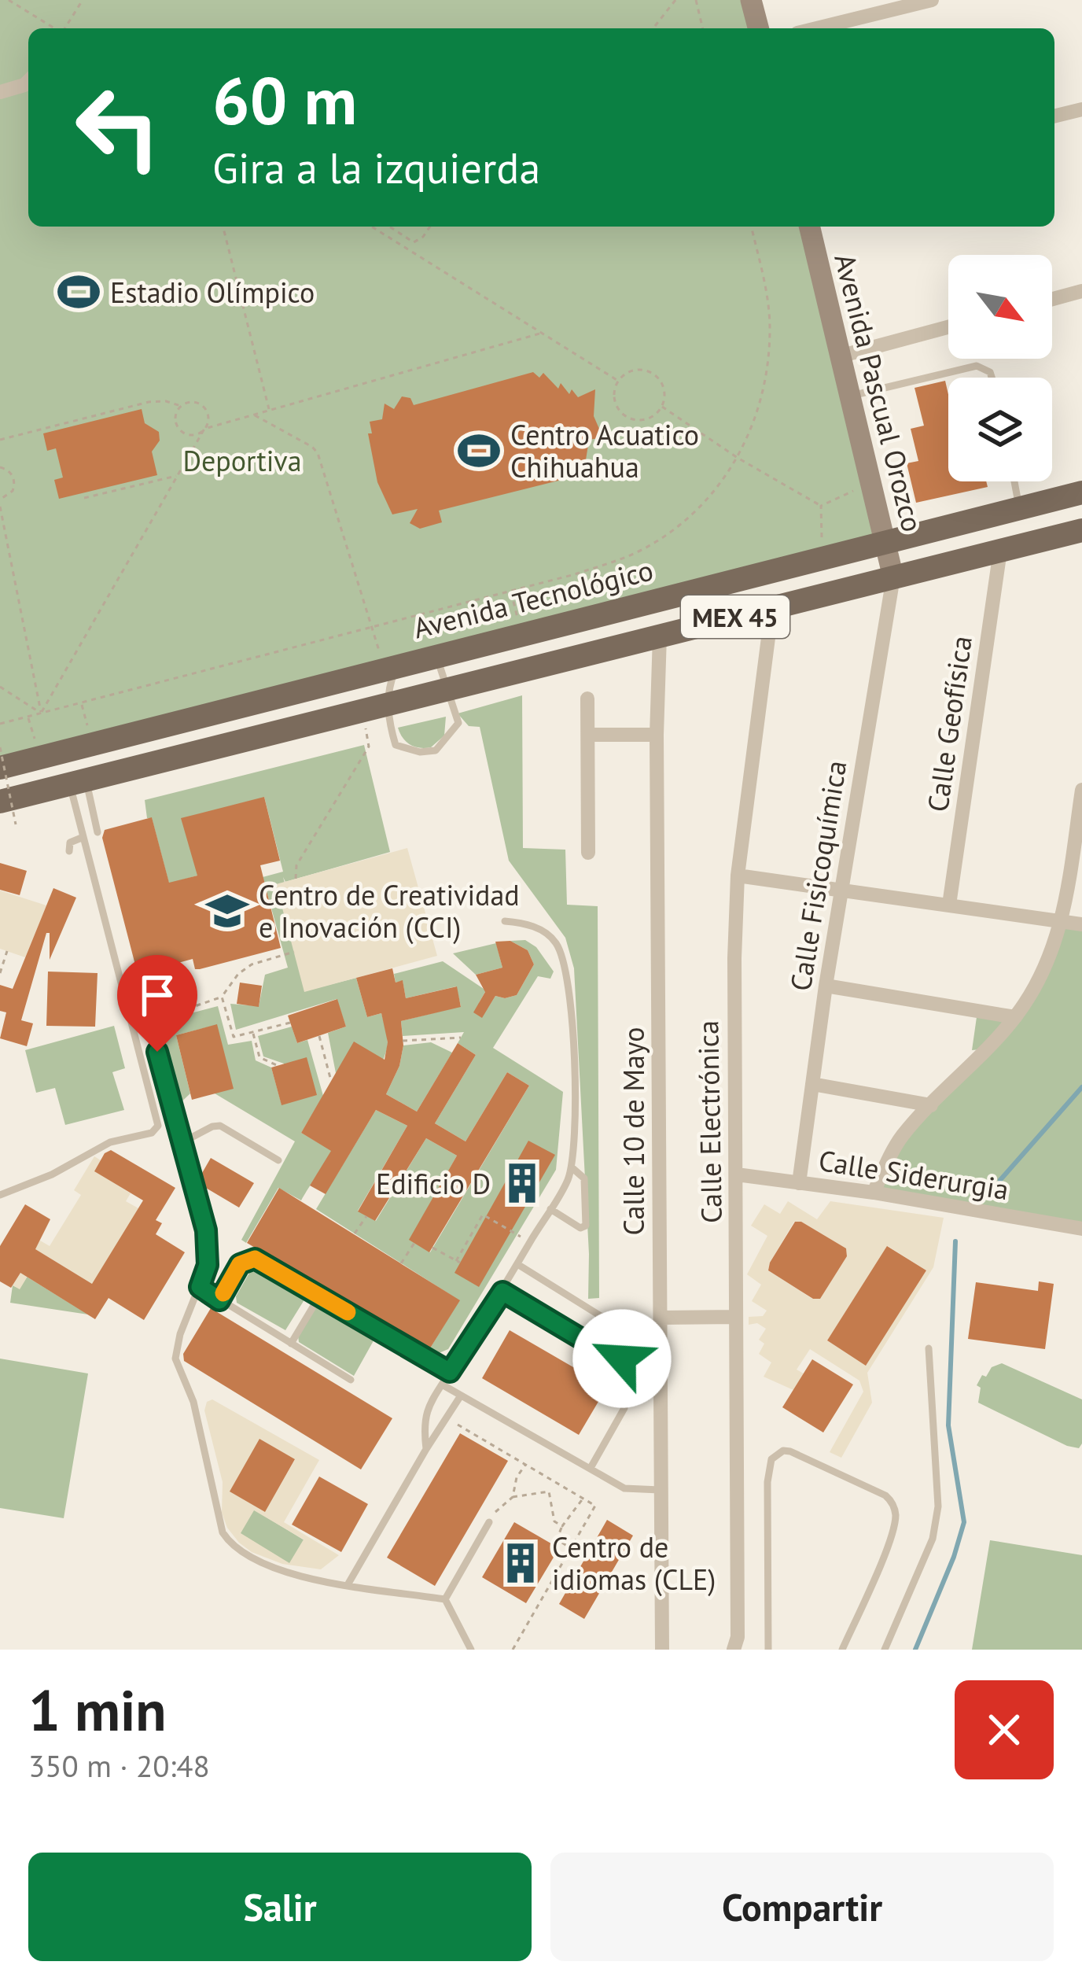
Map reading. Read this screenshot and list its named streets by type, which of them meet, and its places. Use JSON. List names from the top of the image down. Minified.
{"streets":{"main road":["Avenida Pascual Orozco","Avenida Tecnológico","MEX 45"],"street":["Calle Geofísica","Calle Fisicoquímica","Calle Electrónica","Calle 10 de Mayo","Calle Siderurgia"]},"crossings":[["Avenida Pascual Orozco","Avenida Tecnológico"],["Avenida Pascual Orozco","MEX 45"],["Avenida Pascual Orozco","Calle Fisicoquímica"],["MEX 45","Calle Geofísica"],["MEX 45","Calle Fisicoquímica"],["MEX 45","Calle Electrónica"],["MEX 45","Calle 10 de Mayo"],["Calle Fisicoquímica","Calle Siderurgia"],["Calle Electrónica","Calle Siderurgia"]],"parks":["Deportiva"],"places":{"sports":["Estadio Olímpico","Centro Acuatico Chihuahua"],"school or university":["Centro de Creatividad e Inovación (CCI)"],"building":["Edificio D","Centro de idiomas (CLE)"]},"north":"bottom right","page":{"turn":["60 m","Gira a la izquierda"],"heading":["1 min","350 m · 20:48"],"buttons":["Salir","Compartir"]}}
